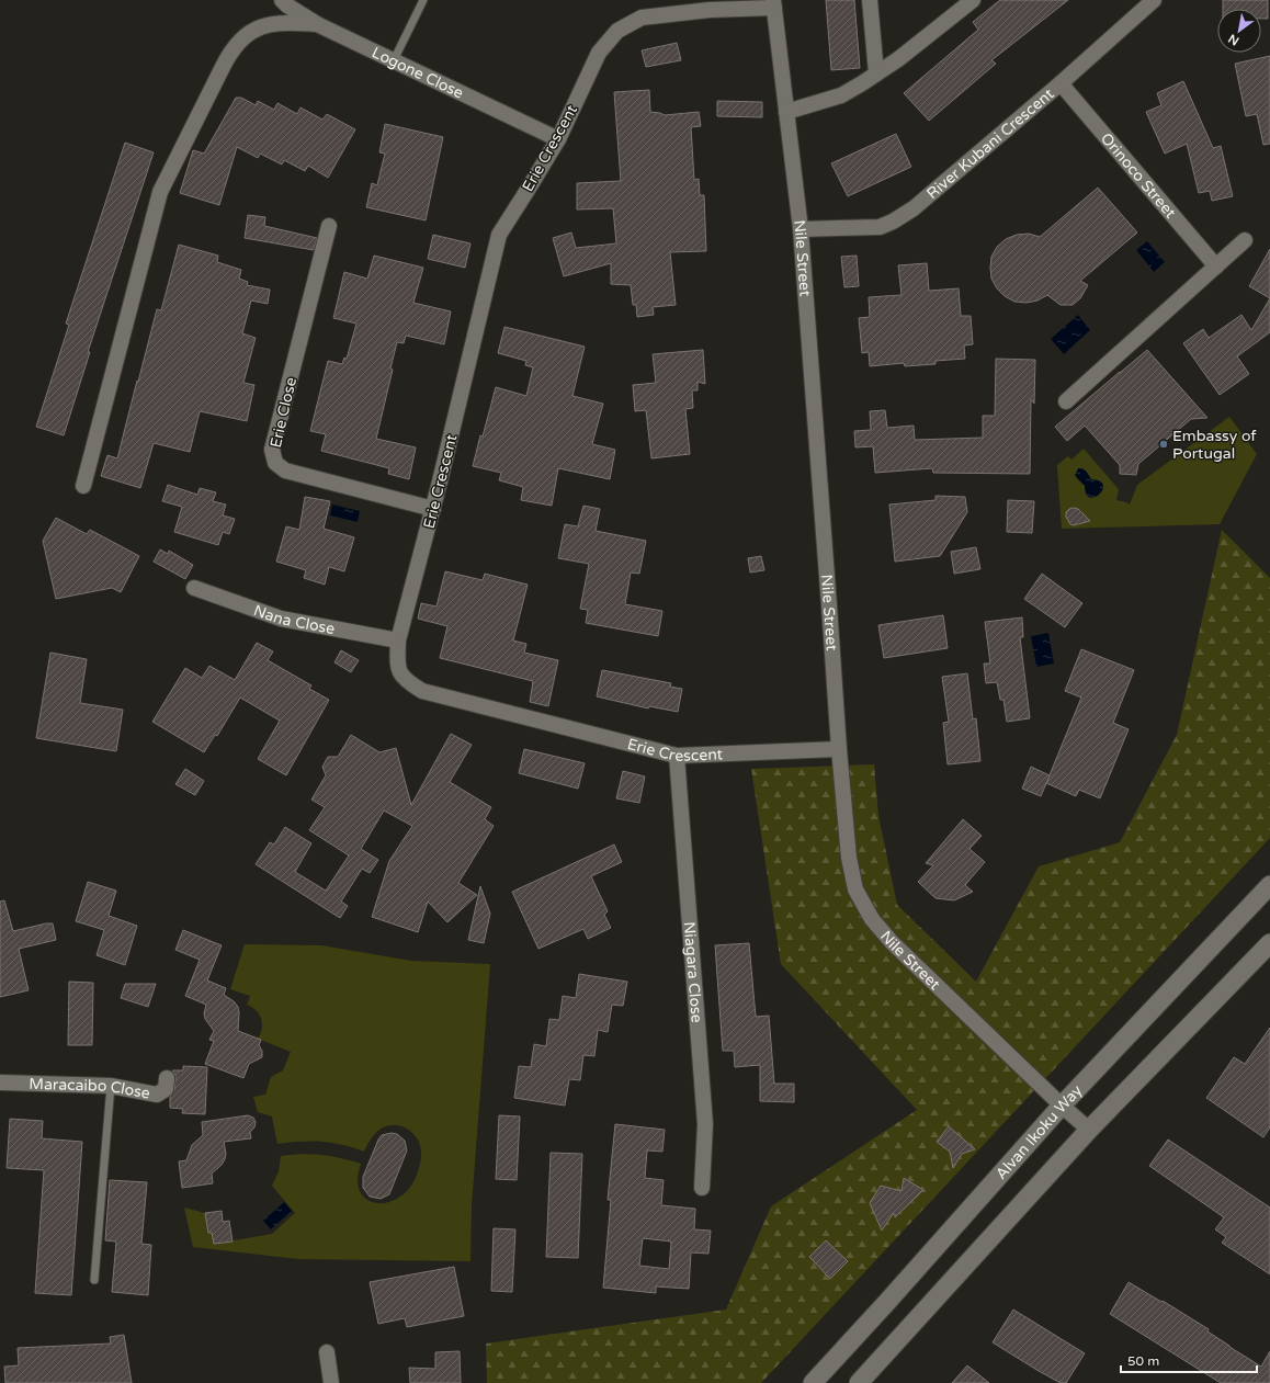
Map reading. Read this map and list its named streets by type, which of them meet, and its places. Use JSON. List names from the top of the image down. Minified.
{"streets":{"street":["Logone Close","River Kubani Crescent","Erie Crescent","Orinoco Street","Nile Street","Erie Close","Nana Close","Niagara Close","Maracaibo Close","Alvan Ikoku Way"]},"crossings":[["Logone Close","Erie Crescent"],["River Kubani Crescent","Orinoco Street"],["River Kubani Crescent","Nile Street"],["Erie Crescent","Nile Street"],["Erie Crescent","Erie Close"],["Erie Crescent","Nana Close"],["Erie Crescent","Niagara Close"],["Nile Street","Alvan Ikoku Way"]],"places":["Embassy of Portugal"],"scale_bar":"50 m","north":"bottom left"}
